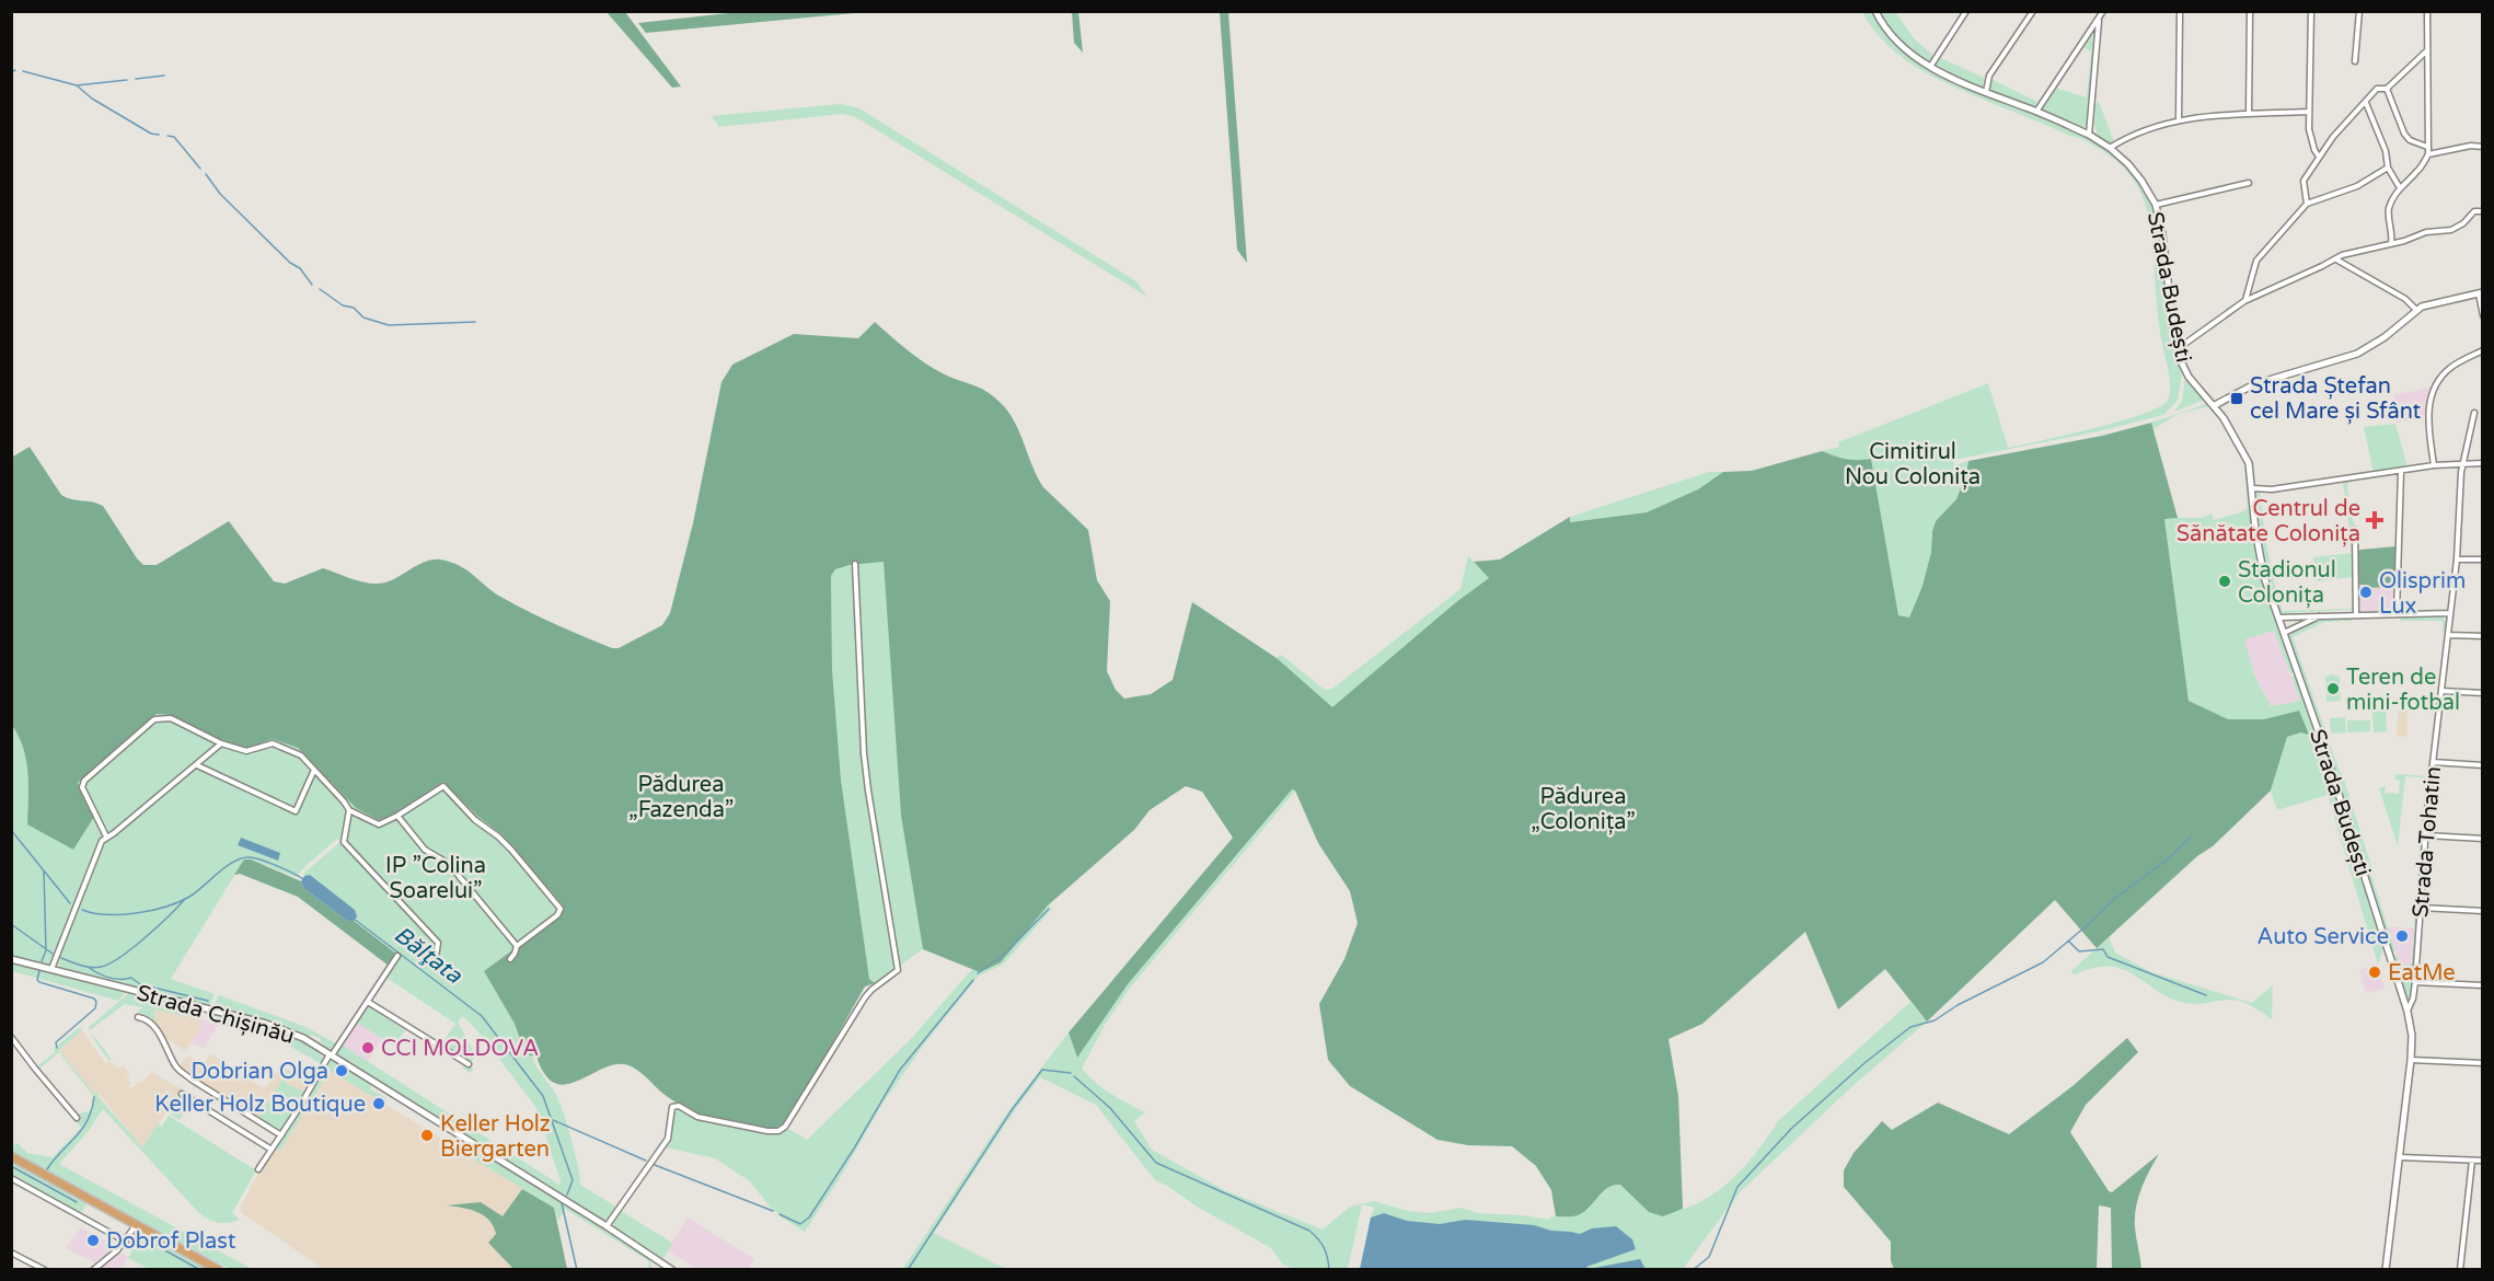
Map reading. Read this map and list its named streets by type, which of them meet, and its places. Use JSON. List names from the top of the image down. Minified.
{"streets":{"street":["Strada Budești","Strada Tohatin","Strada Chișinău"]},"crossings":[["Strada Budești","Strada Tohatin"]],"water":["Bălţata"],"parks":["Cimitirul Nou Colonița","Pădurea „Fazenda”","Pădurea „Colonița”","IP ”Colina Soarelui”"],"places":{"transit":["Strada Ștefan cel Mare și Sfânt"],"health":["Centrul de Sănătate Colonița"],"other":["Stadionul Colonița","Olisprim Lux","Teren de mini-fotbal","Auto Service","EatMe","CCI MOLDOVA","Dobrian Olga","Keller Holz Boutique","Keller Holz Biergarten","Dobrof Plast"]}}
